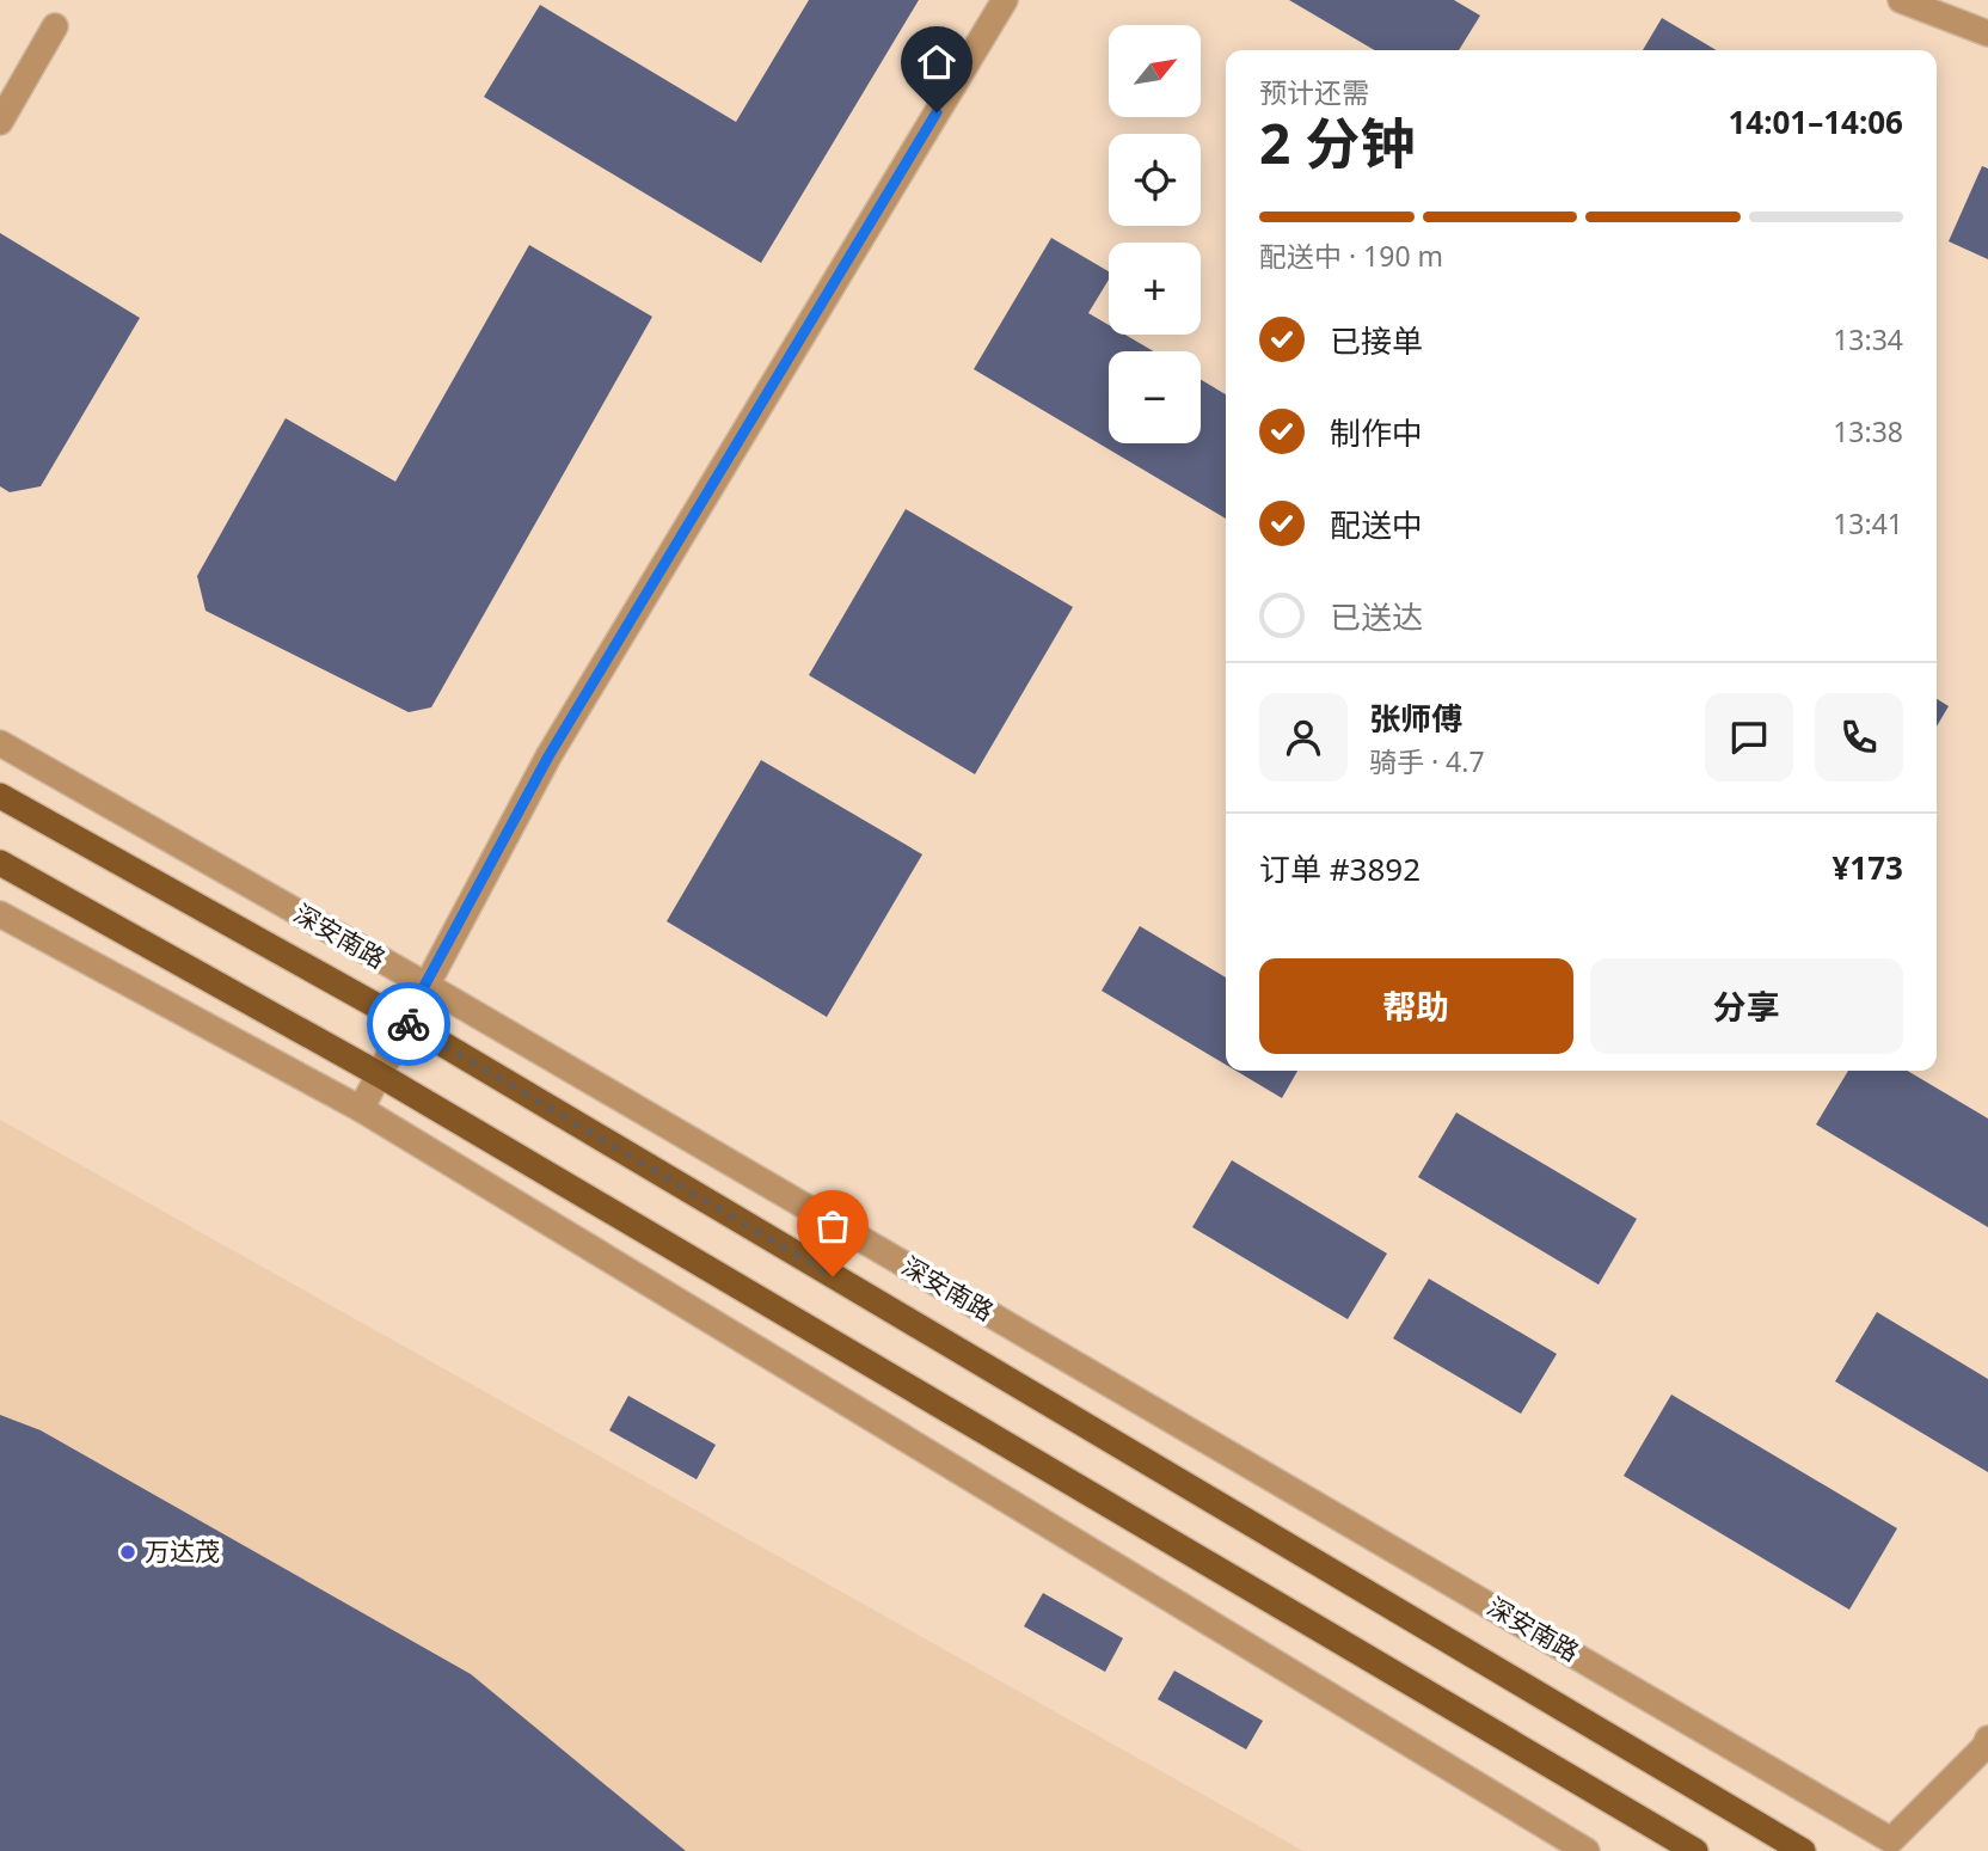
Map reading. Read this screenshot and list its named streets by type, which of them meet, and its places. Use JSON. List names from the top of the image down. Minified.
{"streets":{"main road":["深安南路"]},"places":["万达茂"],"north":"top right","page":{"map_buttons":["+","−"],"heading":["2 分钟","预计还需","14:01–14:06"],"panel":["张师傅","骑手 · 4.7","订单 #3892","¥173"],"bar":"配送中 · 190 m","list":[["已接单","13:34"],["制作中","13:38"],["配送中","13:41"],"已送达"],"buttons":["帮助","分享"]}}
